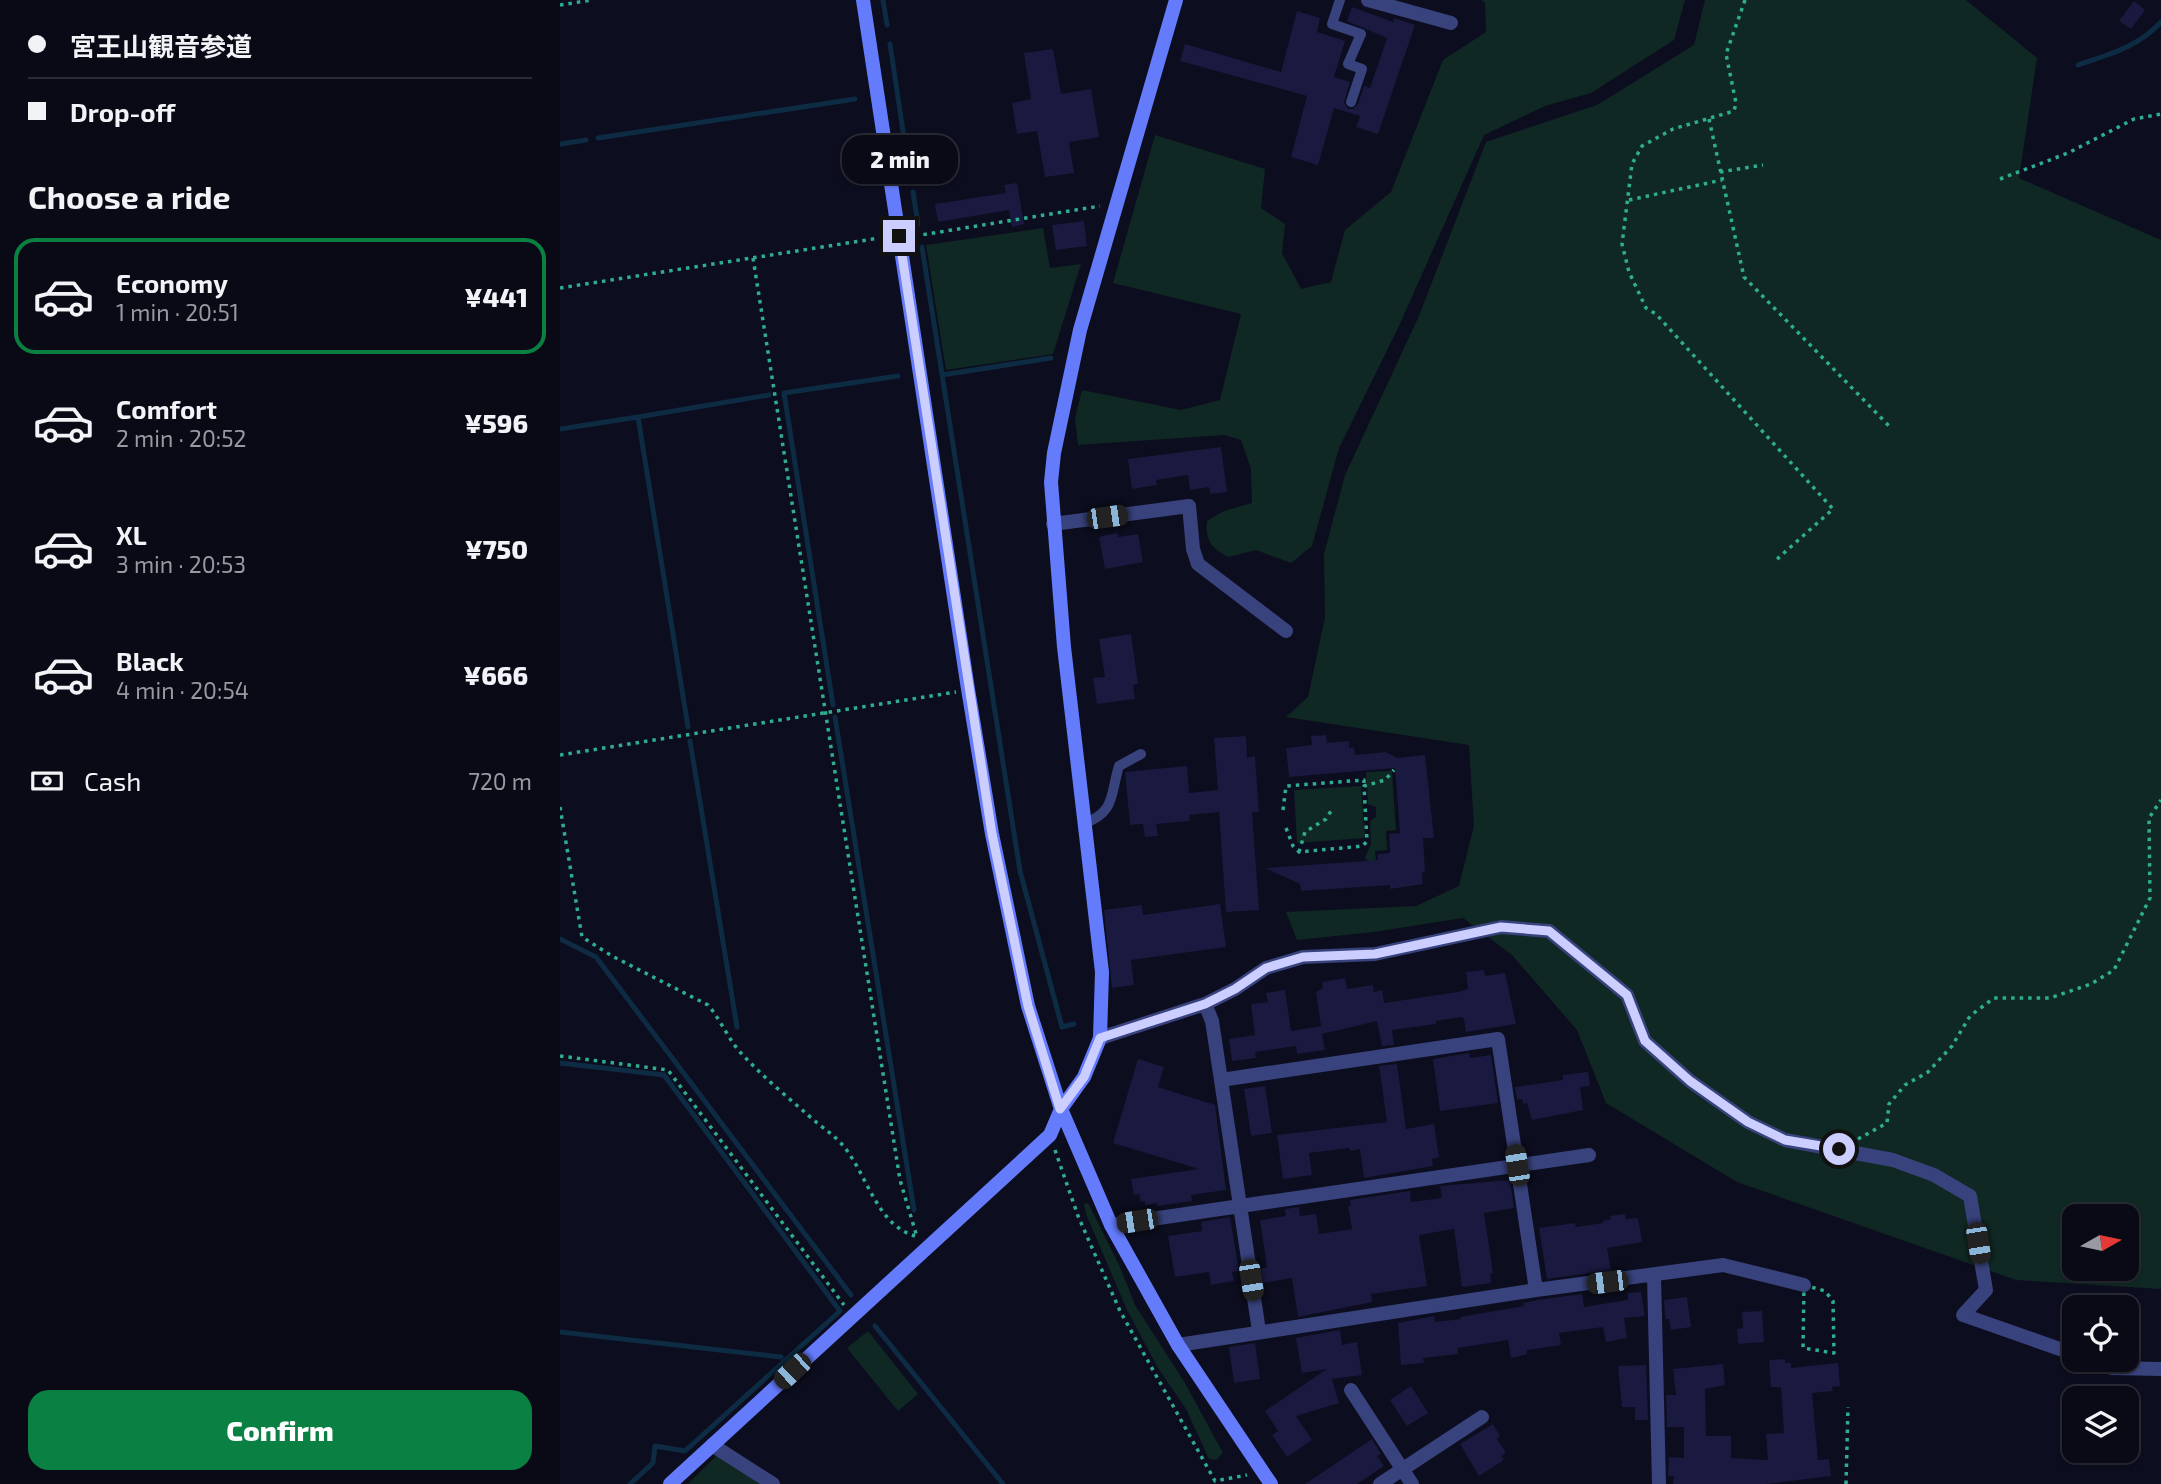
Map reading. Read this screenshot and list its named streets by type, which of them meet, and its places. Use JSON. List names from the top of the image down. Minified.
{"north":"right","page":{"banner":["宮王山観音参道","Drop-off"],"bubble":"2 min","heading":"Choose a ride","list":[{"name":"Economy","note":"1 min · 20:51","value":"¥441"},{"name":"Comfort","note":"2 min · 20:52","value":"¥596"},{"name":"XL","note":"3 min · 20:53","value":"¥750"},{"name":"Black","note":"4 min · 20:54","value":"¥666"}],"pay":["Cash","720 m"],"buttons":"Confirm"}}
